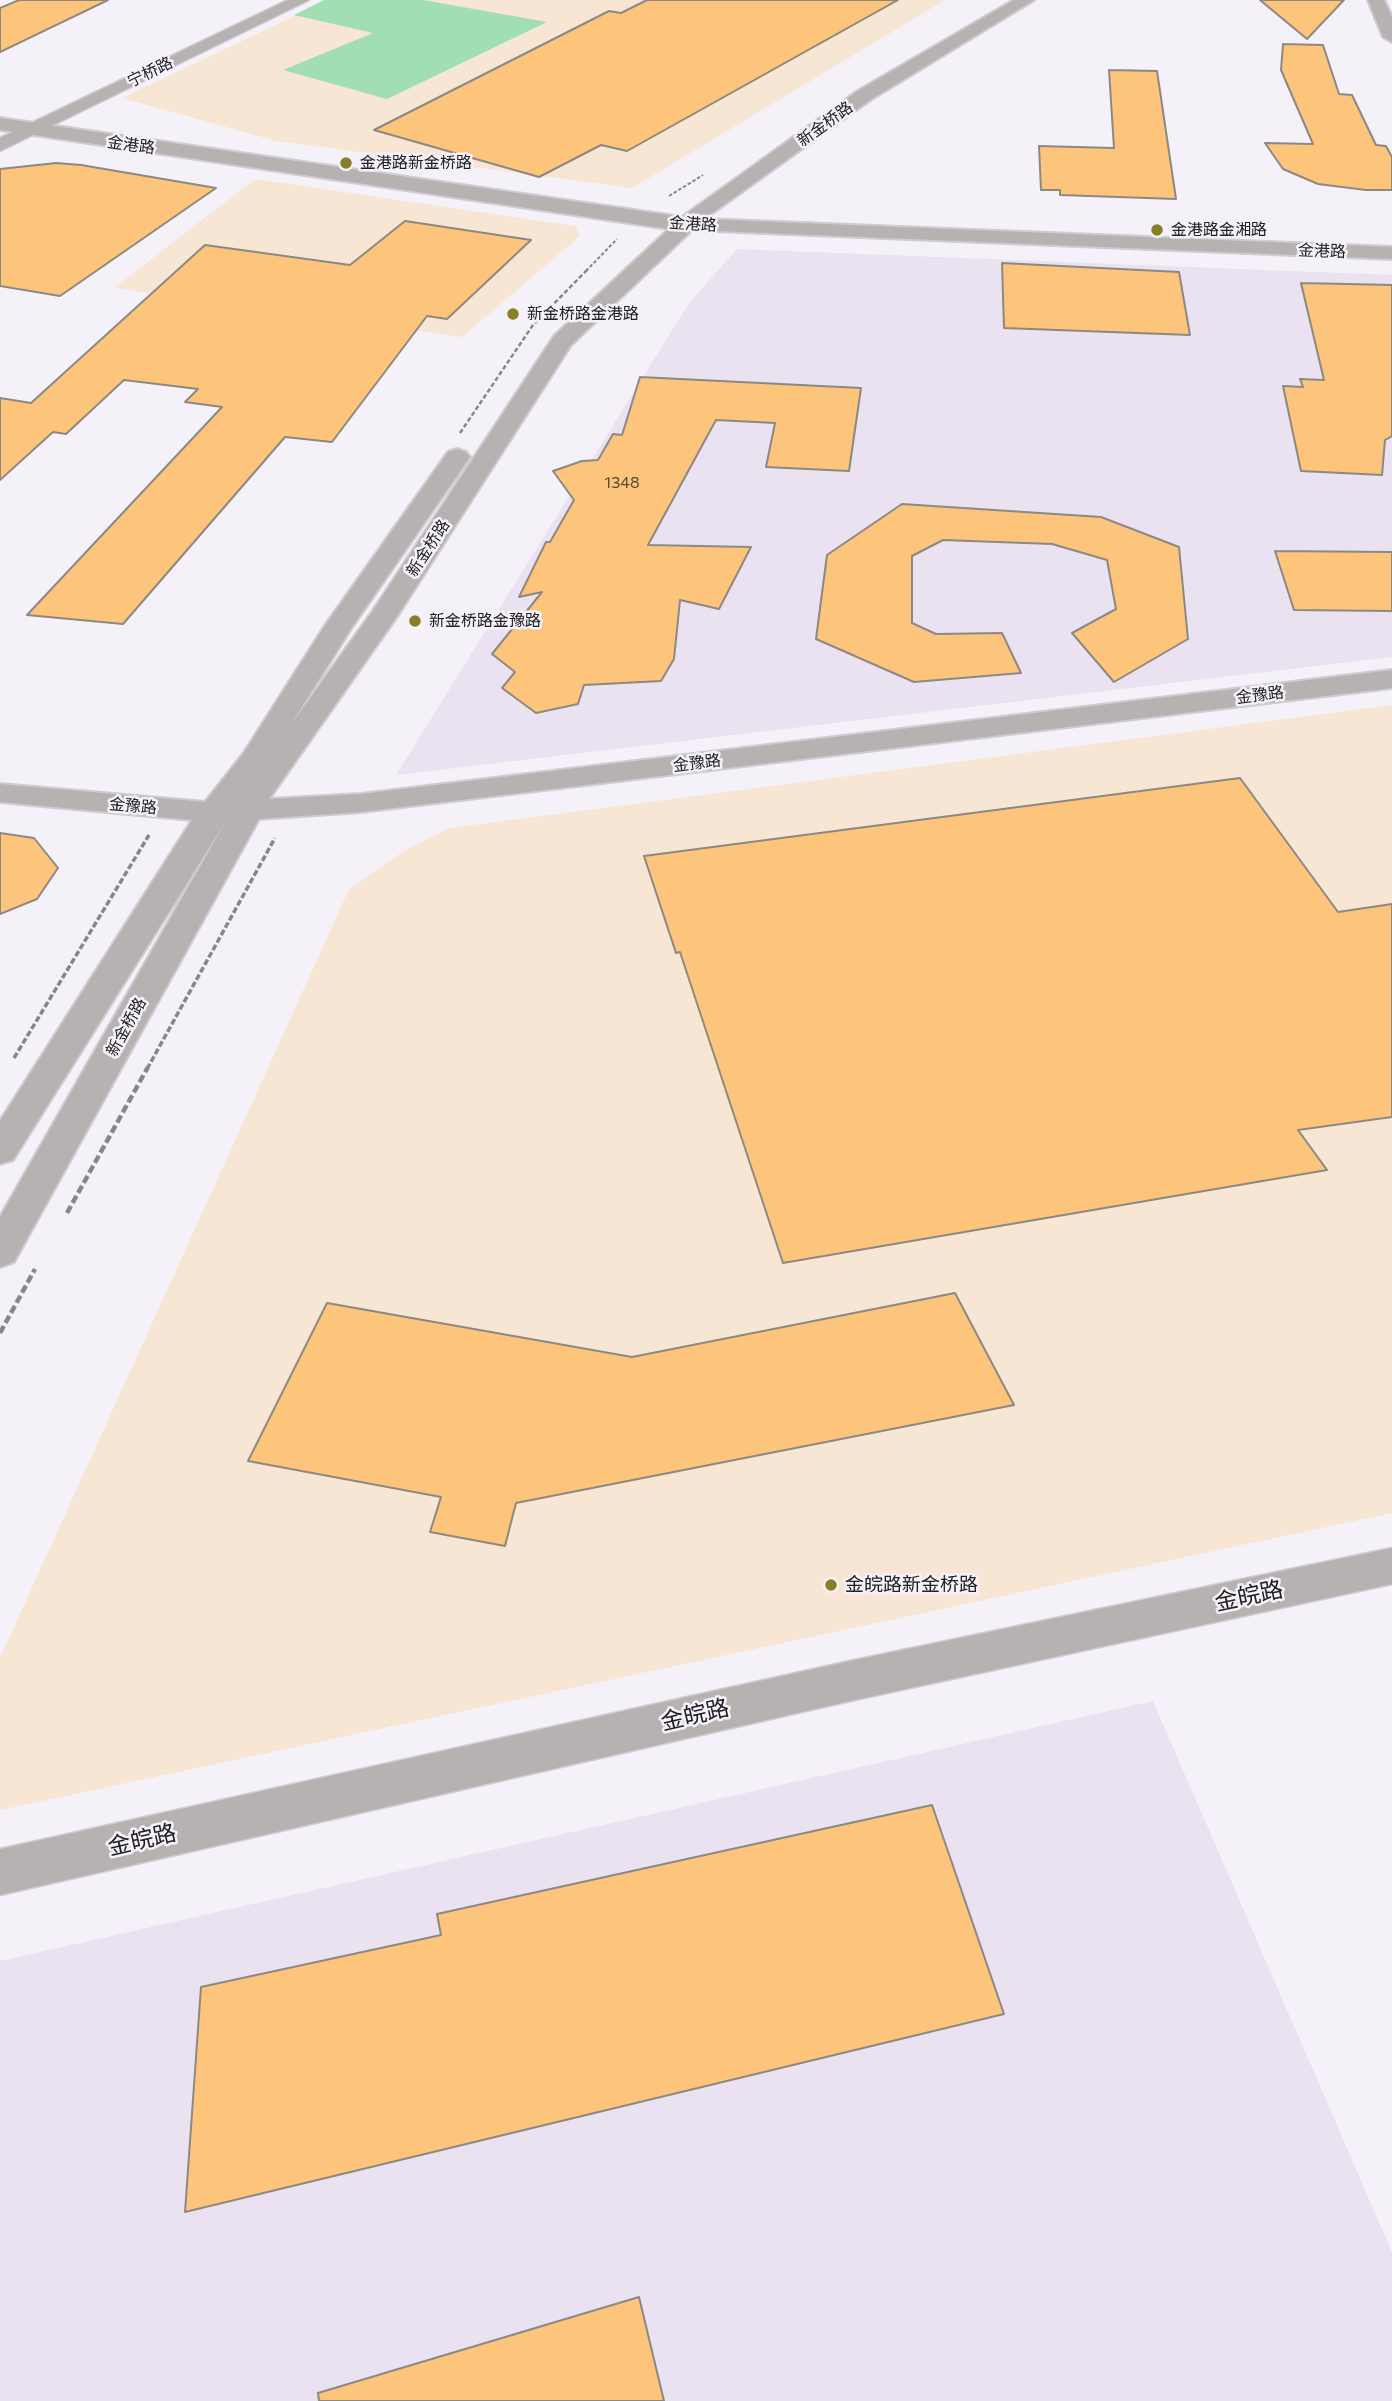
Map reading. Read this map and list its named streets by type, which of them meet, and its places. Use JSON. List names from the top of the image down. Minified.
{"streets":{"street":["宁桥路","新金桥路","金港路","金豫路","金皖路"]},"crossings":[["宁桥路","金港路"],["新金桥路","金港路"],["新金桥路","金豫路"]],"places":["金港路新金桥路","金港路金湘路","新金桥路金港路","新金桥路金豫路","金皖路新金桥路"],"house_numbers":["1348"]}
